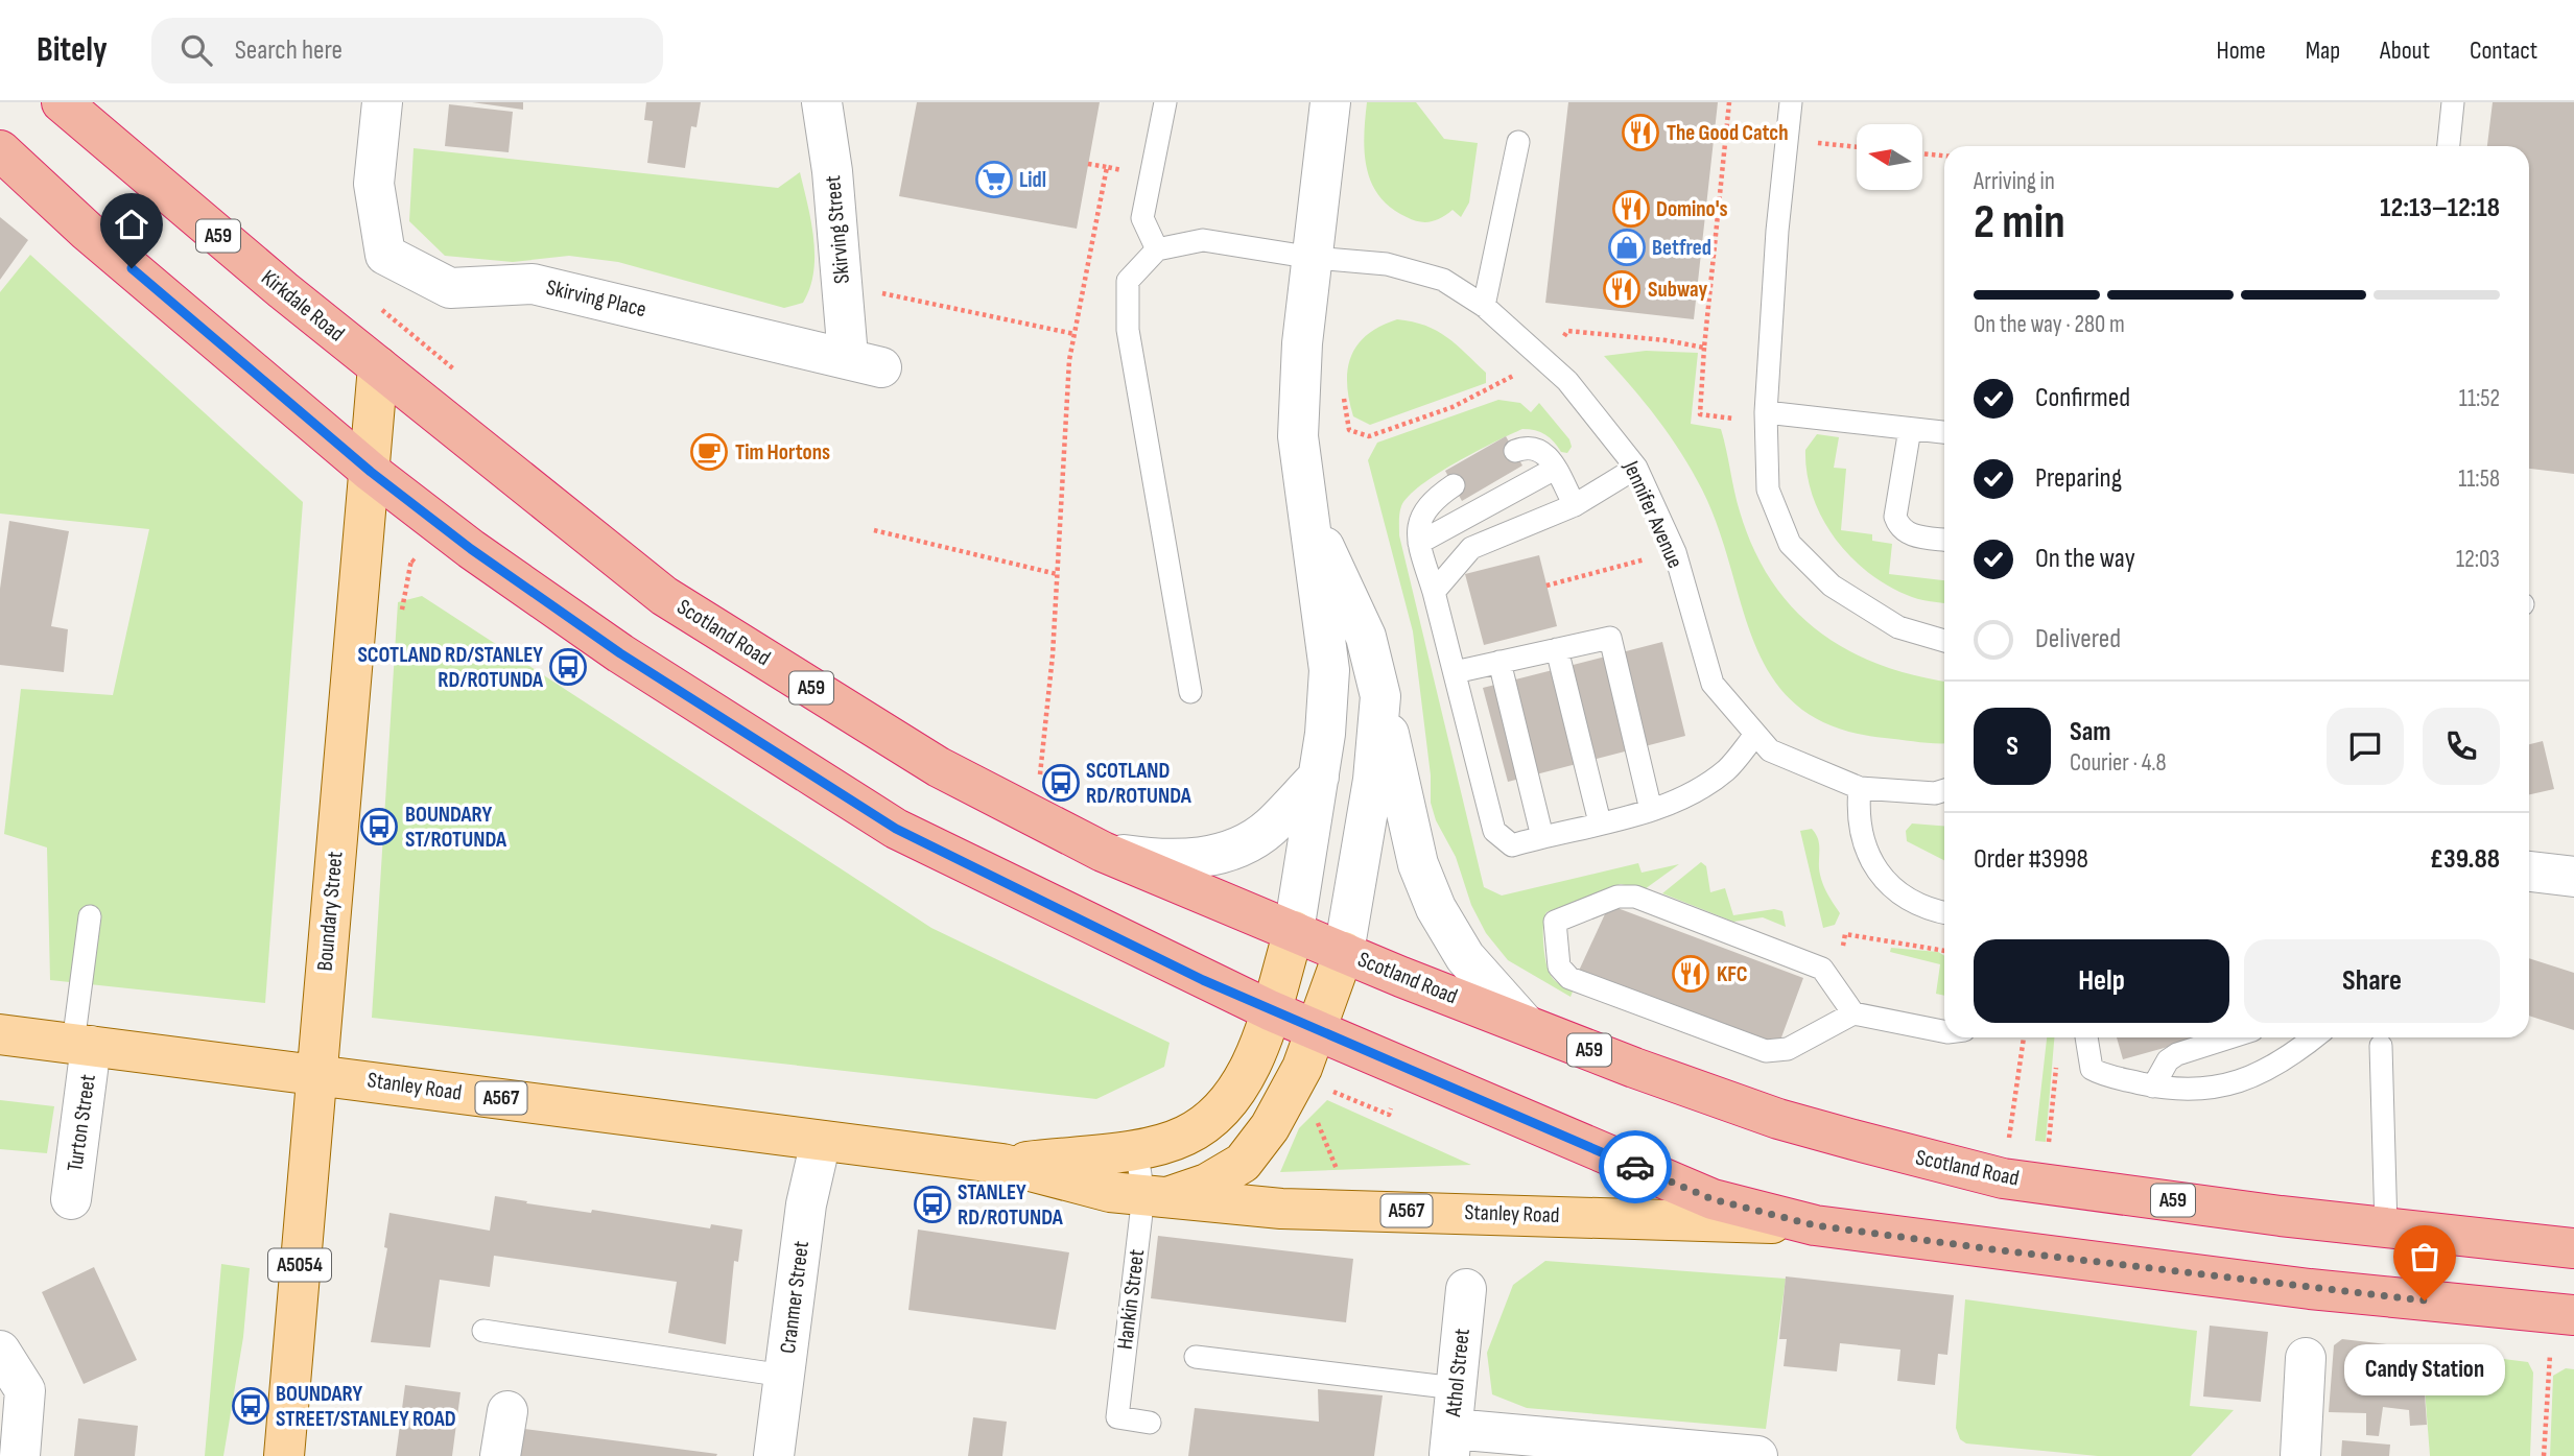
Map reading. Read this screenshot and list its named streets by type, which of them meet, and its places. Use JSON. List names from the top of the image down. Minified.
{"streets":{"highway":["A59","Kirkdale Road","Scotland Road"],"main road":["Boundary Street","Stanley Road","A567","A5054"],"street":["Skirving Street","Skirving Place","Turton Street","Cranmer Street","Athol Street"],"lane":["Jennifer Avenue","Hankin Street"]},"crossings":[["Skirving Street","Skirving Place"],["Kirkdale Road","Scotland Road"],["Kirkdale Road","Boundary Street"],["Scotland Road","Boundary Street"],["Scotland Road","Stanley Road"],["Boundary Street","Stanley Road"],["Stanley Road","Turton Street"],["Stanley Road","Cranmer Street"],["Stanley Road","Hankin Street"]],"places":{"restaurant":["The Good Catch","Domino's","Subway","KFC"],"supermarket":["Lidl"],"shop":["Betfred"],"cafe":["Tim Hortons"],"bus stop":["SCOTLAND RD/STANLEY RD/ROTUNDA","SCOTLAND RD/ROTUNDA","BOUNDARY ST/ROTUNDA","STANLEY RD/ROTUNDA","BOUNDARY STREET/STANLEY ROAD"],"other":["Candy Station"]},"north":"left","page":{"header":"Bitely","search":"Search here","nav":["Home","Map","About","Contact"],"heading":["2 min","Arriving in","12:13–12:18"],"panel":["Sam","Courier · 4.8","Order #3998","£39.88"],"bar":"On the way · 280 m","list":[["Confirmed","11:52"],["Preparing","11:58"],["On the way","12:03"],"Delivered"],"round":"S","buttons":["Help","Share"],"bubble":"Candy Station"}}
